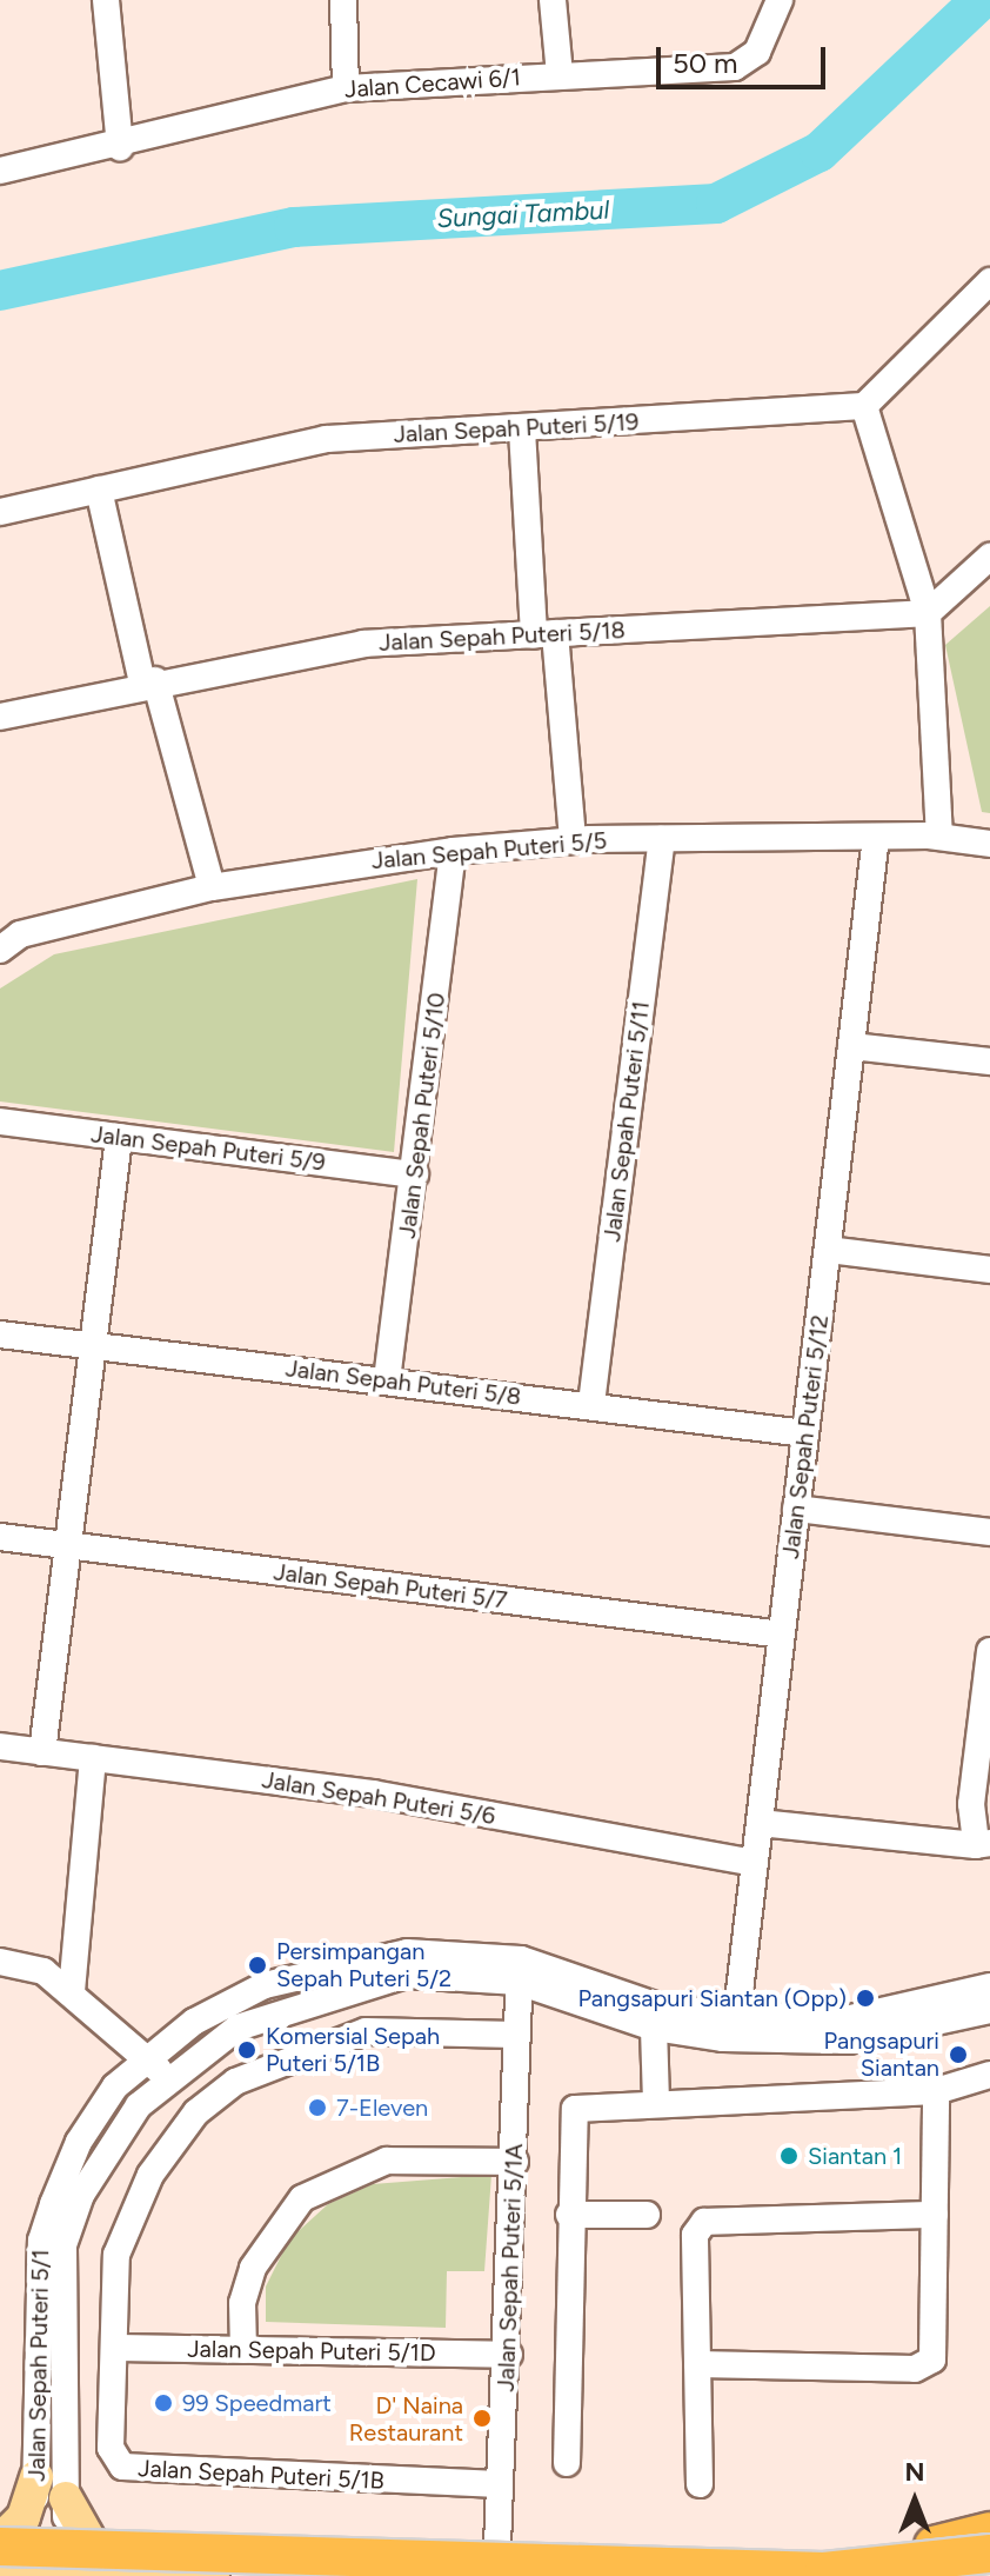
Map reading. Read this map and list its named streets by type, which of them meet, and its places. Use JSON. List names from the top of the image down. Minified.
{"streets":{"street":["Jalan Cecawi 6/1","Jalan Sepah Puteri 5/19","Jalan Sepah Puteri 5/18","Jalan Sepah Puteri 5/5","Jalan Sepah Puteri 5/10","Jalan Sepah Puteri 5/11","Jalan Sepah Puteri 5/9","Jalan Sepah Puteri 5/8","Jalan Sepah Puteri 5/12","Jalan Sepah Puteri 5/7","Jalan Sepah Puteri 5/6","Jalan Sepah Puteri 5/1A","Jalan Sepah Puteri 5/1D","Jalan Sepah Puteri 5/1","Jalan Sepah Puteri 5/1B"]},"crossings":[["Jalan Sepah Puteri 5/5","Jalan Sepah Puteri 5/10"],["Jalan Sepah Puteri 5/5","Jalan Sepah Puteri 5/11"],["Jalan Sepah Puteri 5/5","Jalan Sepah Puteri 5/12"],["Jalan Sepah Puteri 5/10","Jalan Sepah Puteri 5/9"],["Jalan Sepah Puteri 5/10","Jalan Sepah Puteri 5/8"],["Jalan Sepah Puteri 5/11","Jalan Sepah Puteri 5/8"],["Jalan Sepah Puteri 5/8","Jalan Sepah Puteri 5/12"],["Jalan Sepah Puteri 5/12","Jalan Sepah Puteri 5/7"],["Jalan Sepah Puteri 5/12","Jalan Sepah Puteri 5/6"],["Jalan Sepah Puteri 5/12","Jalan Sepah Puteri 5/1"],["Jalan Sepah Puteri 5/1A","Jalan Sepah Puteri 5/1D"],["Jalan Sepah Puteri 5/1A","Jalan Sepah Puteri 5/1"],["Jalan Sepah Puteri 5/1A","Jalan Sepah Puteri 5/1B"],["Jalan Sepah Puteri 5/1D","Jalan Sepah Puteri 5/1B"]],"water":["Sungai Tambul"],"places":["Persimpangan Sepah Puteri 5/2","Pangsapuri Siantan (Opp)","Komersial Sepah Puteri 5/1B","Pangsapuri Siantan","7-Eleven","Siantan 1","99 Speedmart","D' Naina Restaurant"],"scale_bar":"50 m","north":"top"}
